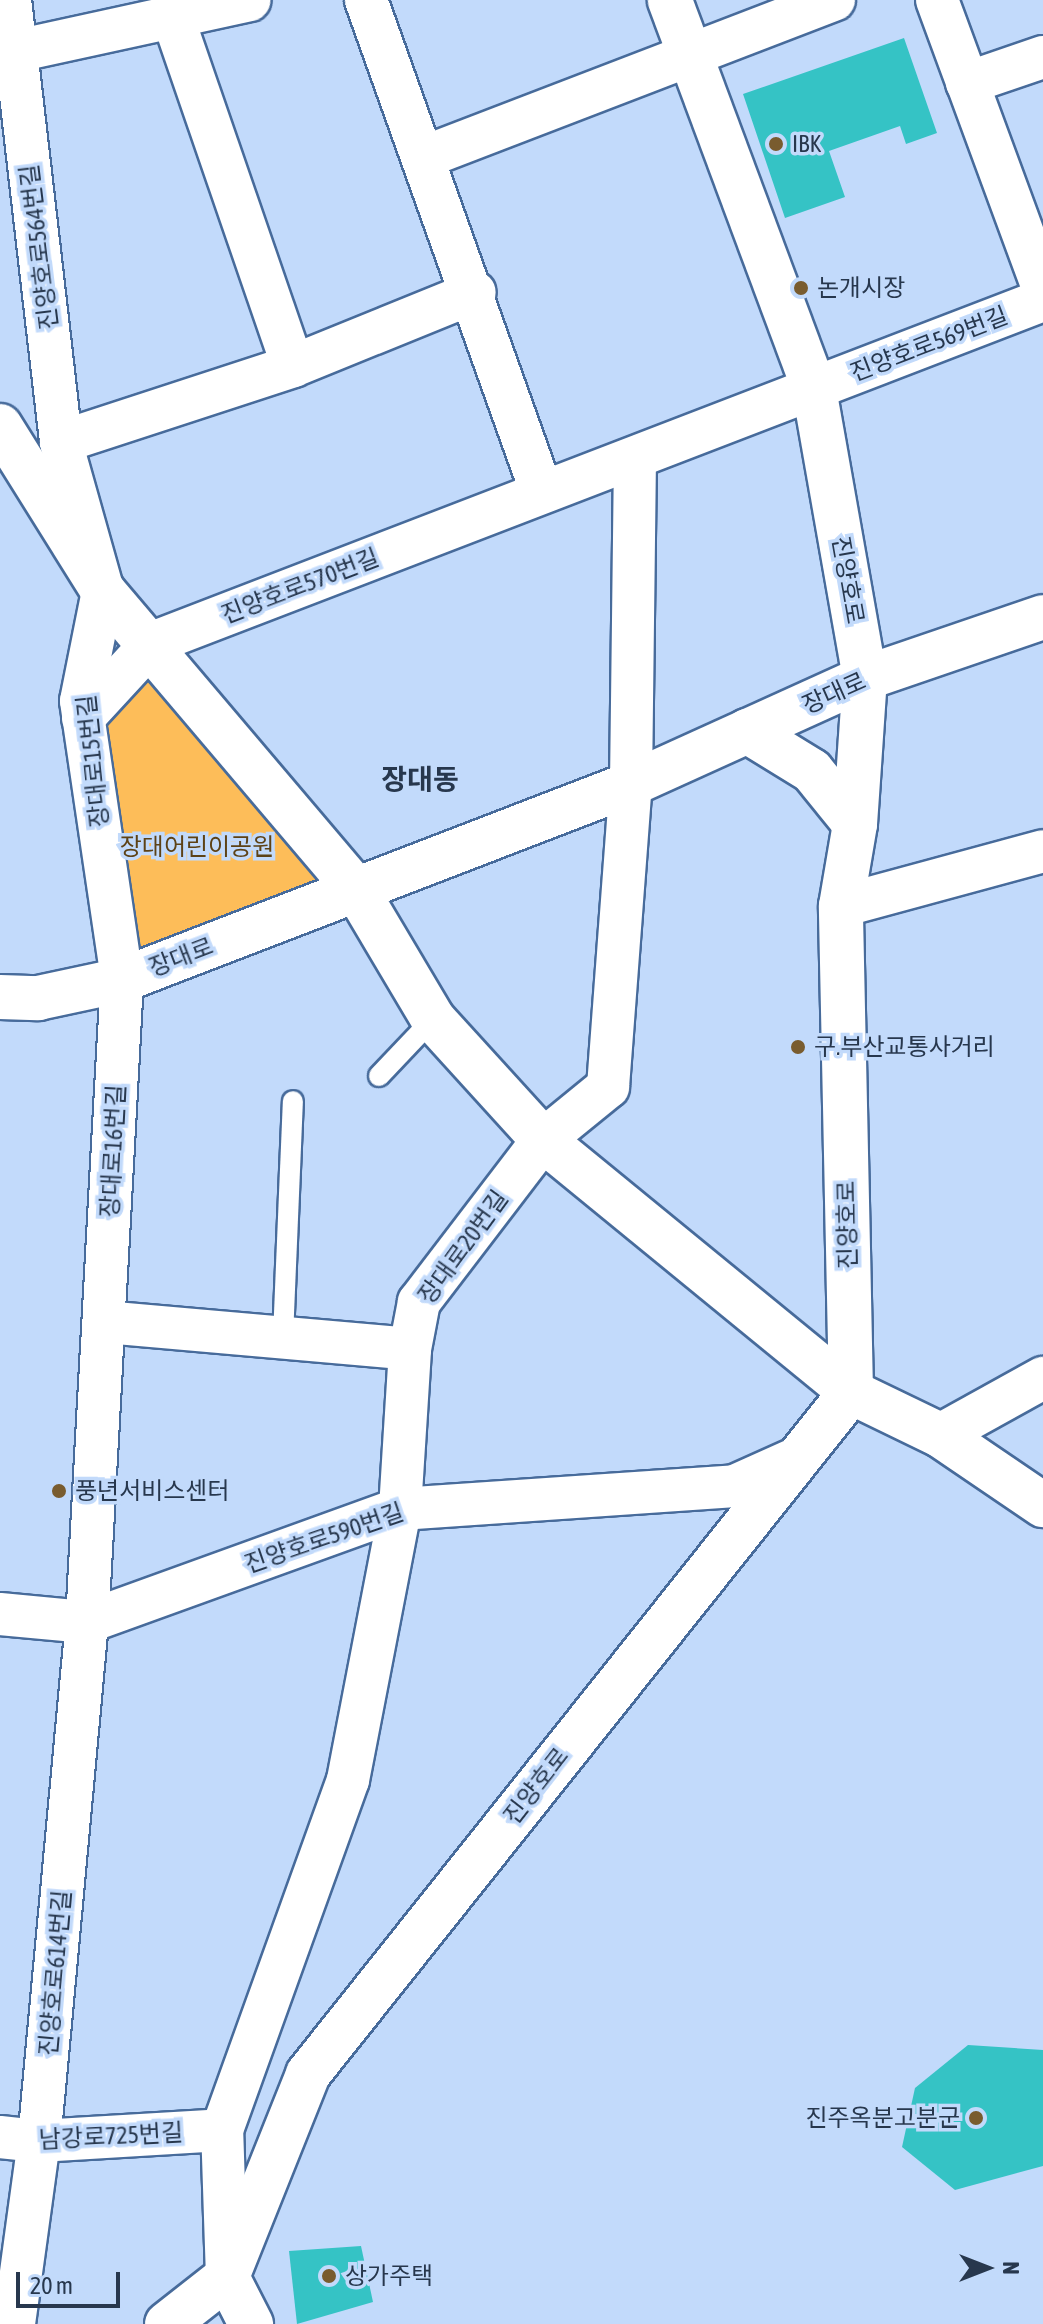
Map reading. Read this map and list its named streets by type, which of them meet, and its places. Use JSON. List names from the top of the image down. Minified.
{"streets":{"street":["진양호로564번길","진양호로569번길","진양호로","진양호로570번길","장대로","장대로15번길","장대로16번길","장대로20번길","진양호로590번길","진양호로614번길","남강로725번길"]},"crossings":[["진양호로564번길","장대로15번길"],["진양호로569번길","진양호로"],["진양호로569번길","진양호로570번길"],["진양호로","진양호로570번길"],["진양호로","장대로"],["진양호로","진양호로590번길"],["진양호로570번길","장대로15번길"],["장대로","장대로15번길"],["장대로","장대로16번길"],["장대로15번길","장대로16번길"],["장대로16번길","진양호로590번길"],["장대로16번길","진양호로614번길"],["장대로20번길","진양호로590번길"],["진양호로590번길","진양호로614번길"],["진양호로614번길","남강로725번길"]],"districts":["장대동"],"parks":["장대어린이공원"],"places":["IBK","논개시장","구.부산교통사거리","풍년서비스센터","진주옥분고분군","상가주택"],"scale_bar":"20 m","north":"right"}
